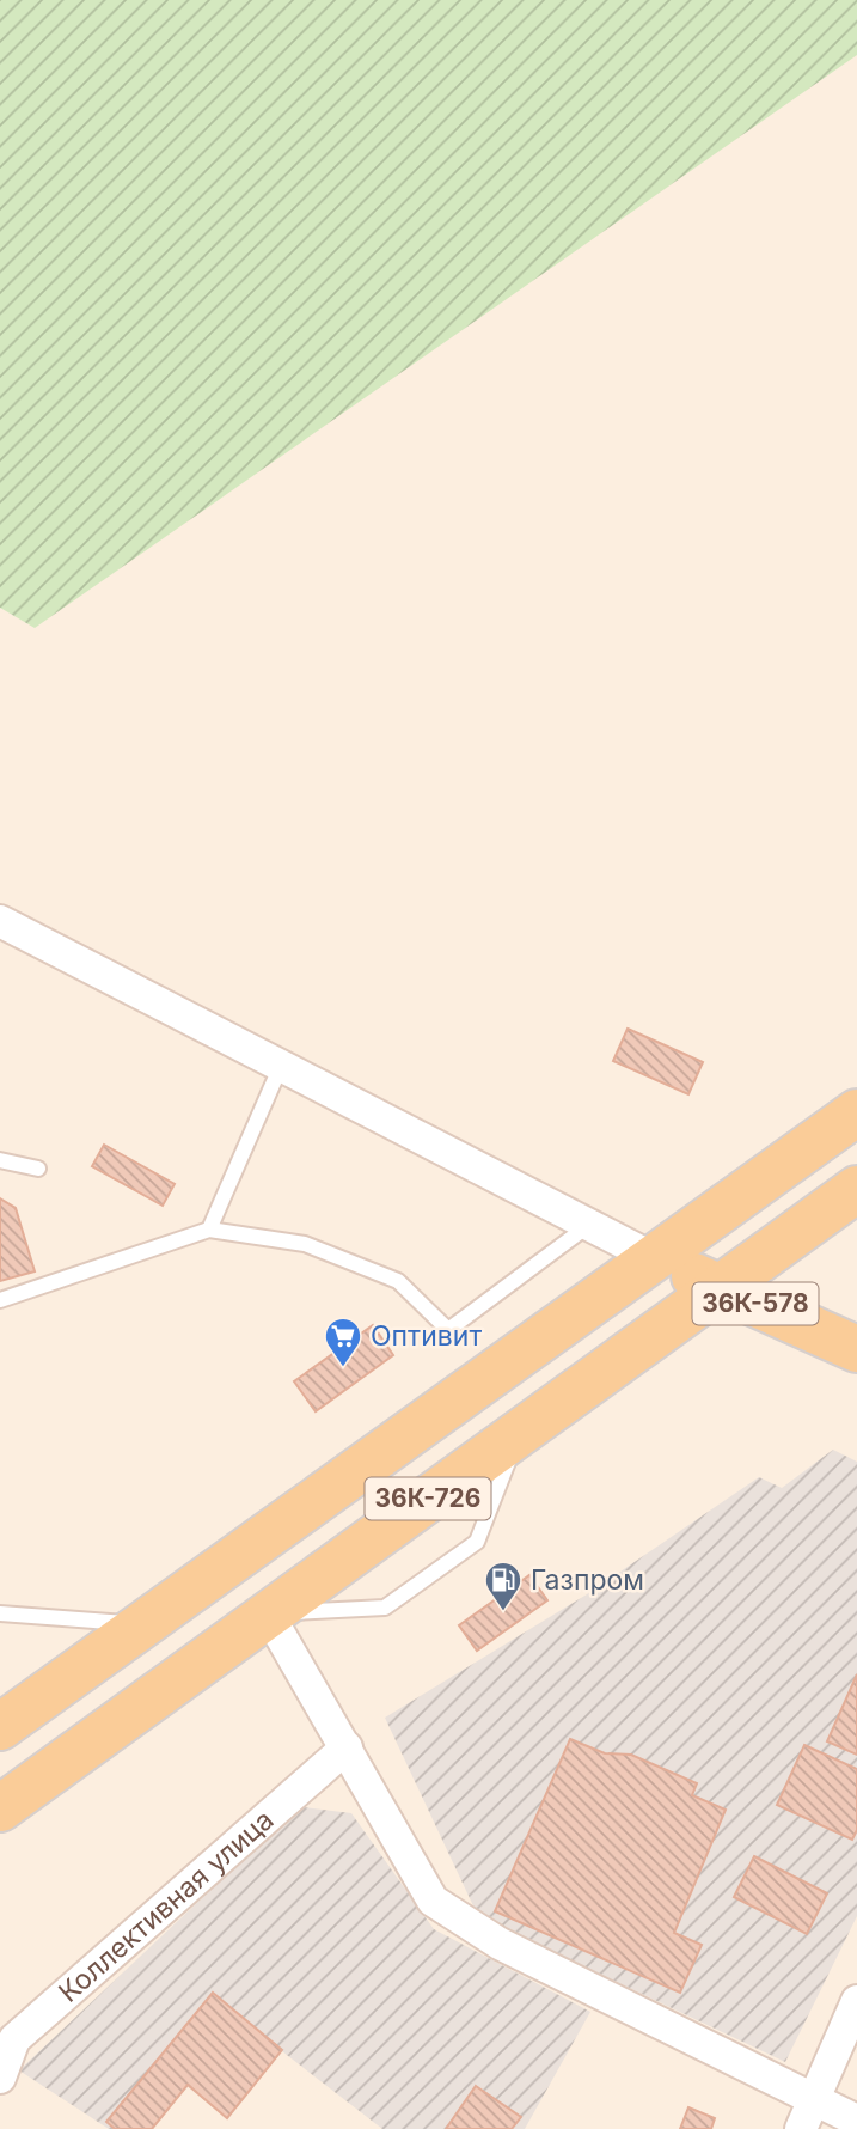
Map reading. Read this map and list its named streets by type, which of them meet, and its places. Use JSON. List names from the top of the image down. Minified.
{"streets":{"main road":["36К-578","36К-726"],"street":["Коллективная улица"]},"crossings":[["36К-578","36К-726"]],"places":{"supermarket":["Оптивит"],"fuel station":["Газпром"]}}
